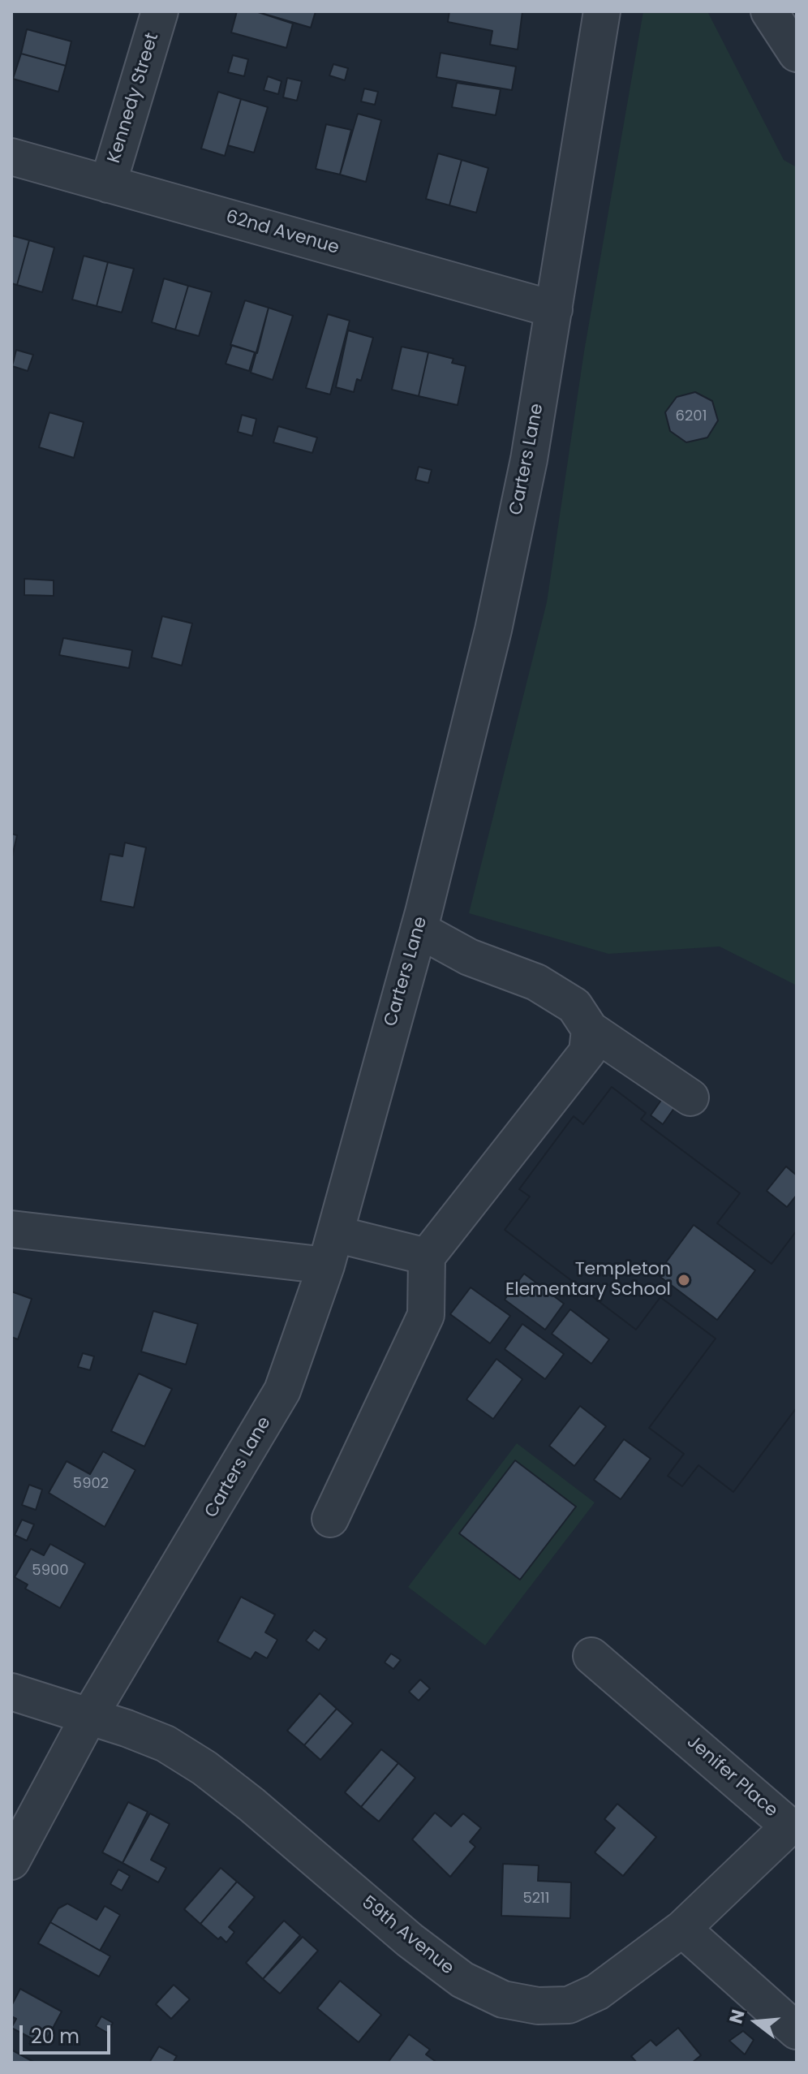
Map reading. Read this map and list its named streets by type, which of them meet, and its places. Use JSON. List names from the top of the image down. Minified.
{"streets":{"street":["Kennedy Street","62nd Avenue","Carters Lane","Jenifer Place","59th Avenue"]},"crossings":[["Kennedy Street","62nd Avenue"],["62nd Avenue","Carters Lane"],["Carters Lane","59th Avenue"],["Jenifer Place","59th Avenue"]],"places":["Templeton Elementary School"],"house_numbers":["6201","5902","5900","5211"],"scale_bar":"20 m","north":"left"}
